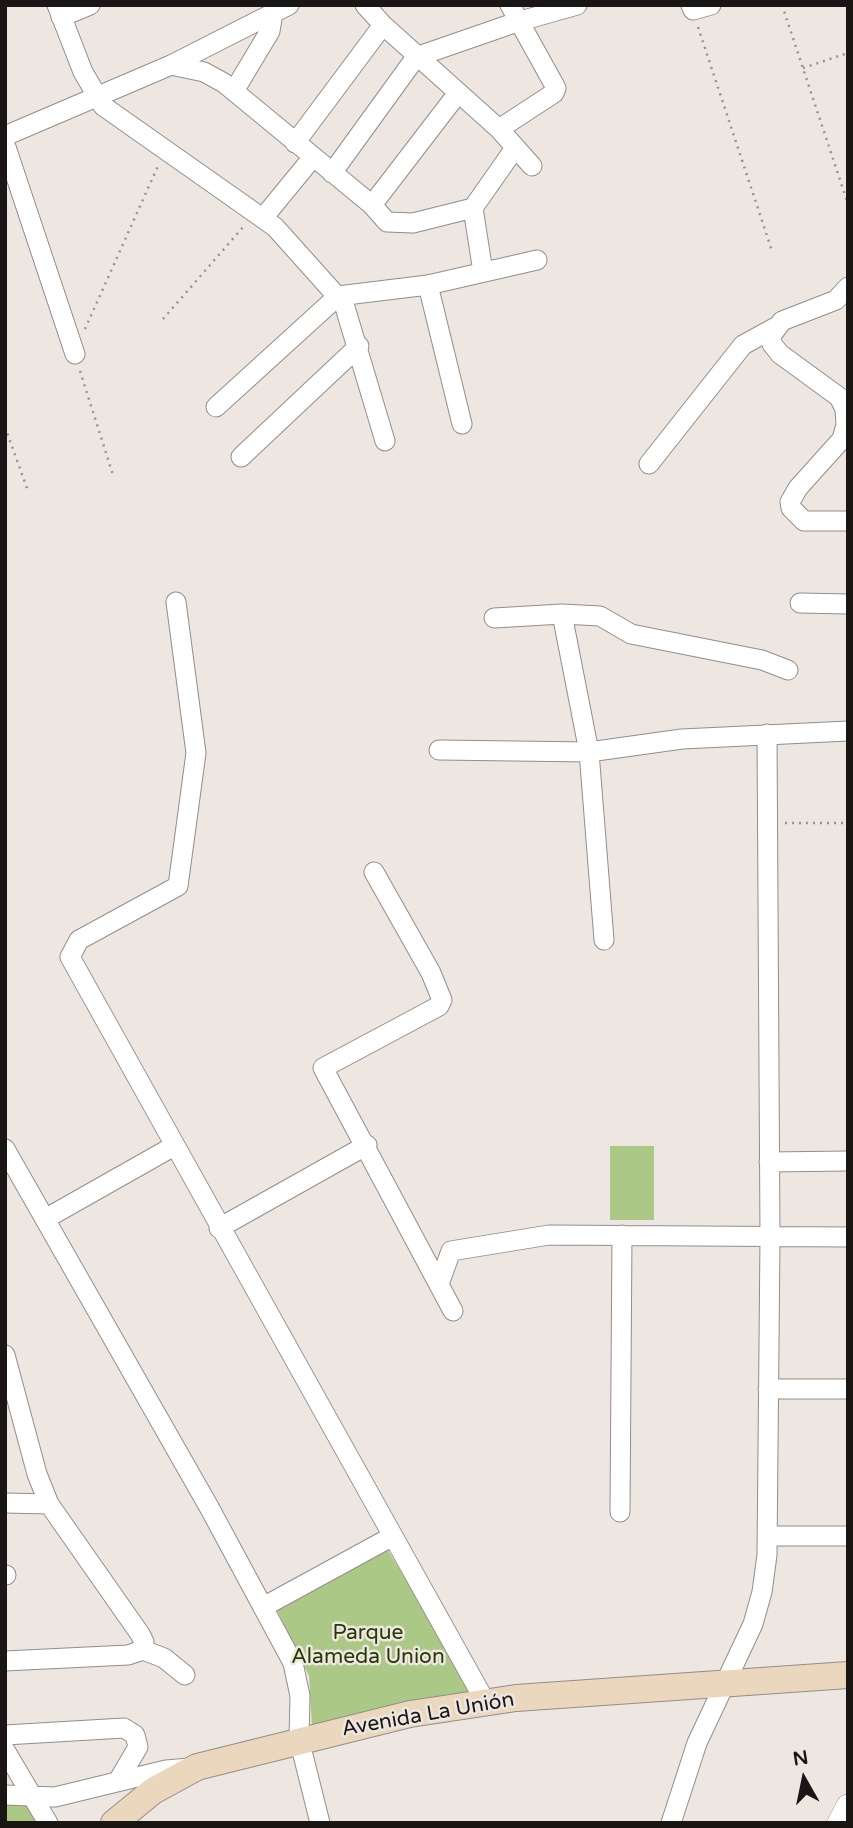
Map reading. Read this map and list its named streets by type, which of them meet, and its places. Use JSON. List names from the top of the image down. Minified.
{"streets":{"main road":["Avenida La Unión"]},"parks":["Parque Alameda Union"],"north":"top"}
